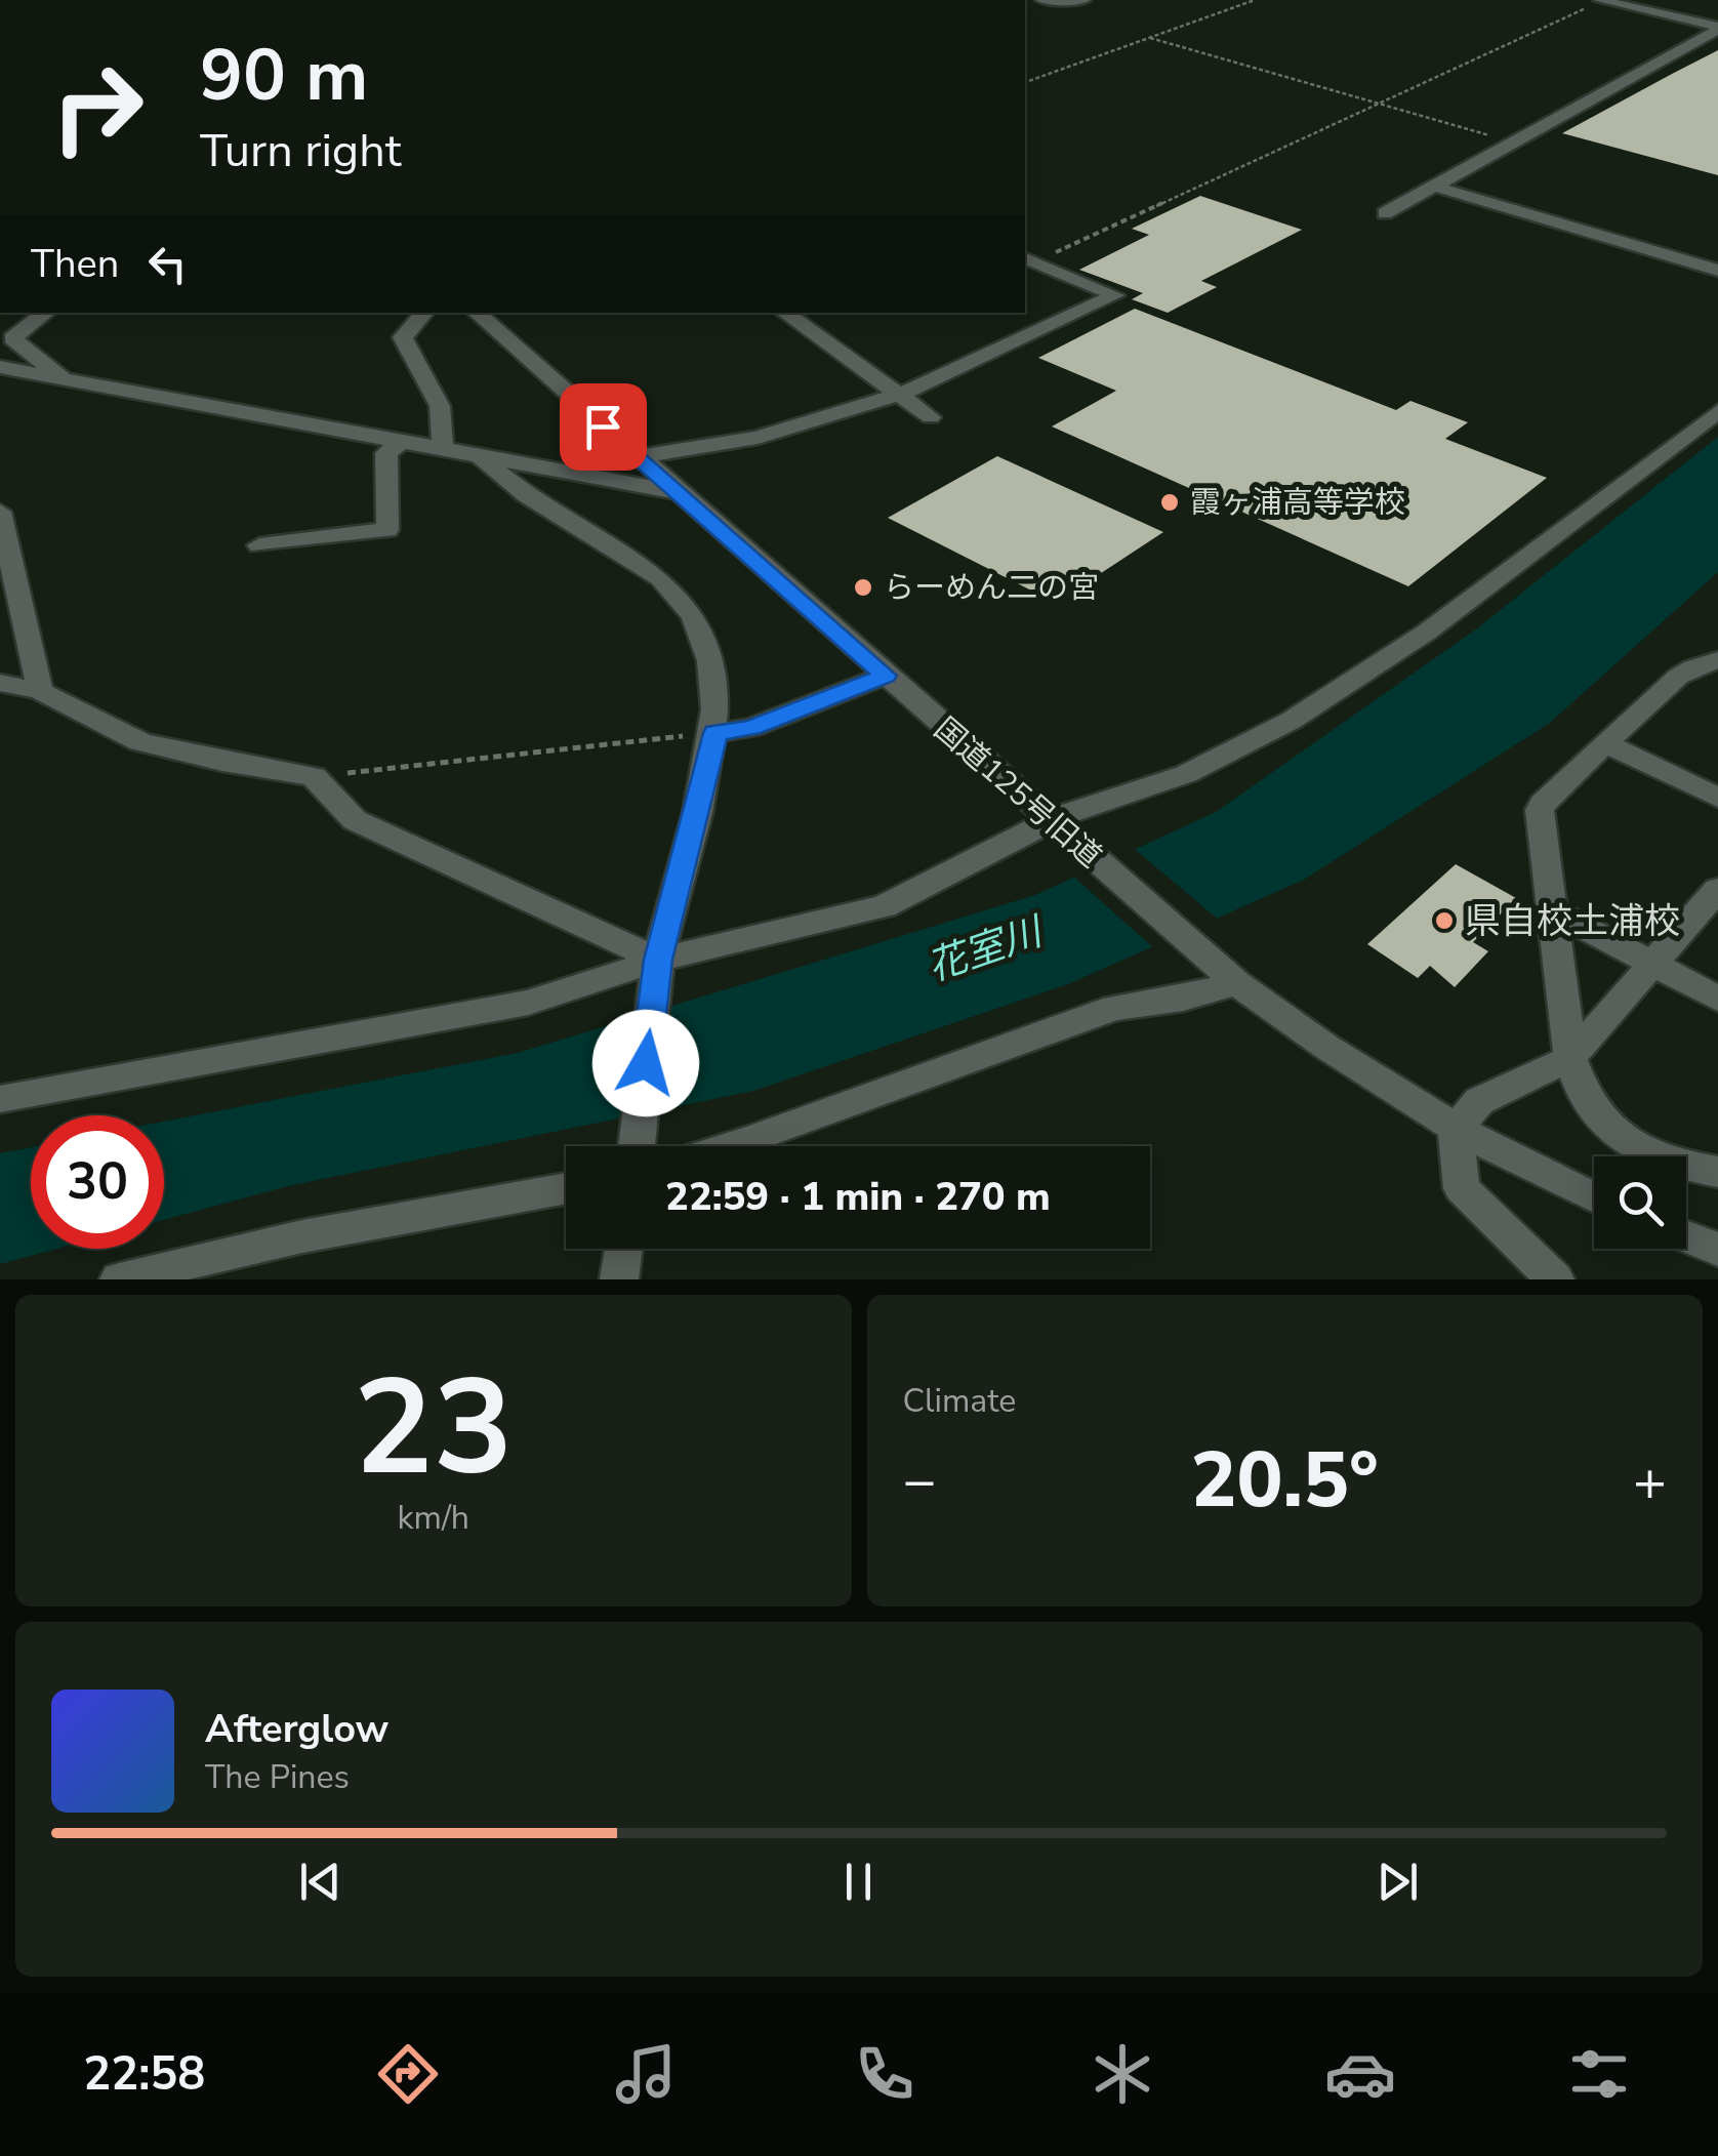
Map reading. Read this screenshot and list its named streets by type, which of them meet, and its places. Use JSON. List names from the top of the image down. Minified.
{"streets":{"street":["国道125号旧道"]},"water":["花室川"],"places":["霞ヶ浦高等学校","らーめん二の宮","県自校土浦校"],"page":{"turn":["90 m","Turn right"],"then":"Then","limit":"30","trip":"22:59 · 1 min · 270 m","tile":[["23","km/h"],"Climate"],"heat":["−","20.5°","+"],"song":["Afterglow","The Pines"],"tabs":"22:58"}}
